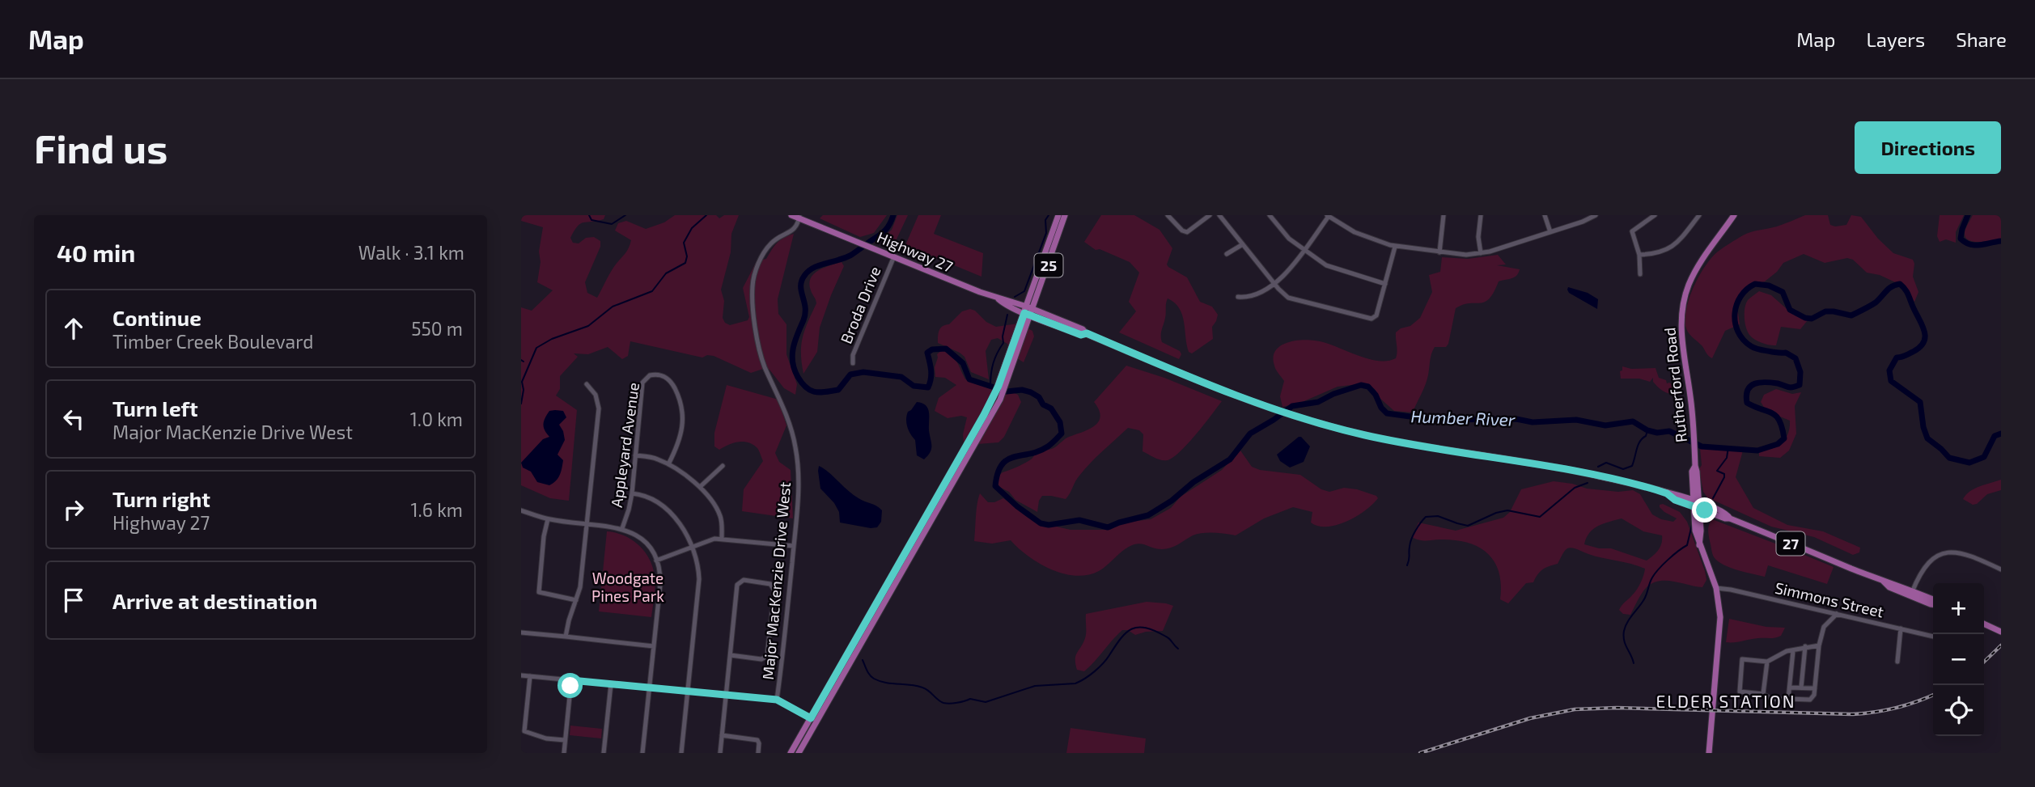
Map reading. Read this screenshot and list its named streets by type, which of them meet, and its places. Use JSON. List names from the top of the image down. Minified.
{"streets":{"main road":["Highway 27","25","Rutherford Road","27"],"street":["Broda Drive","Appleyard Avenue","Major MacKenzie Drive West","Simmons Street"]},"crossings":[["Highway 27","25"],["Highway 27","Broda Drive"],["Highway 27","Rutherford Road"],["Highway 27","Major MacKenzie Drive West"],["Rutherford Road","Simmons Street"]],"districts":["ELDER STATION"],"water":["Humber River"],"parks":["Woodgate Pines Park"],"page":{"header":"Map","nav":["Map","Layers","Share"],"buttons":"Directions","title":"Find us","heading":["40 min","Walk · 3.1 km"],"list":[["Continue","Timber Creek Boulevard","550 m"],["Turn left","Major MacKenzie Drive West","1.0 km"],["Turn right","Highway 27","1.6 km"],"Arrive at destination"],"map_buttons":["+","−"]}}
